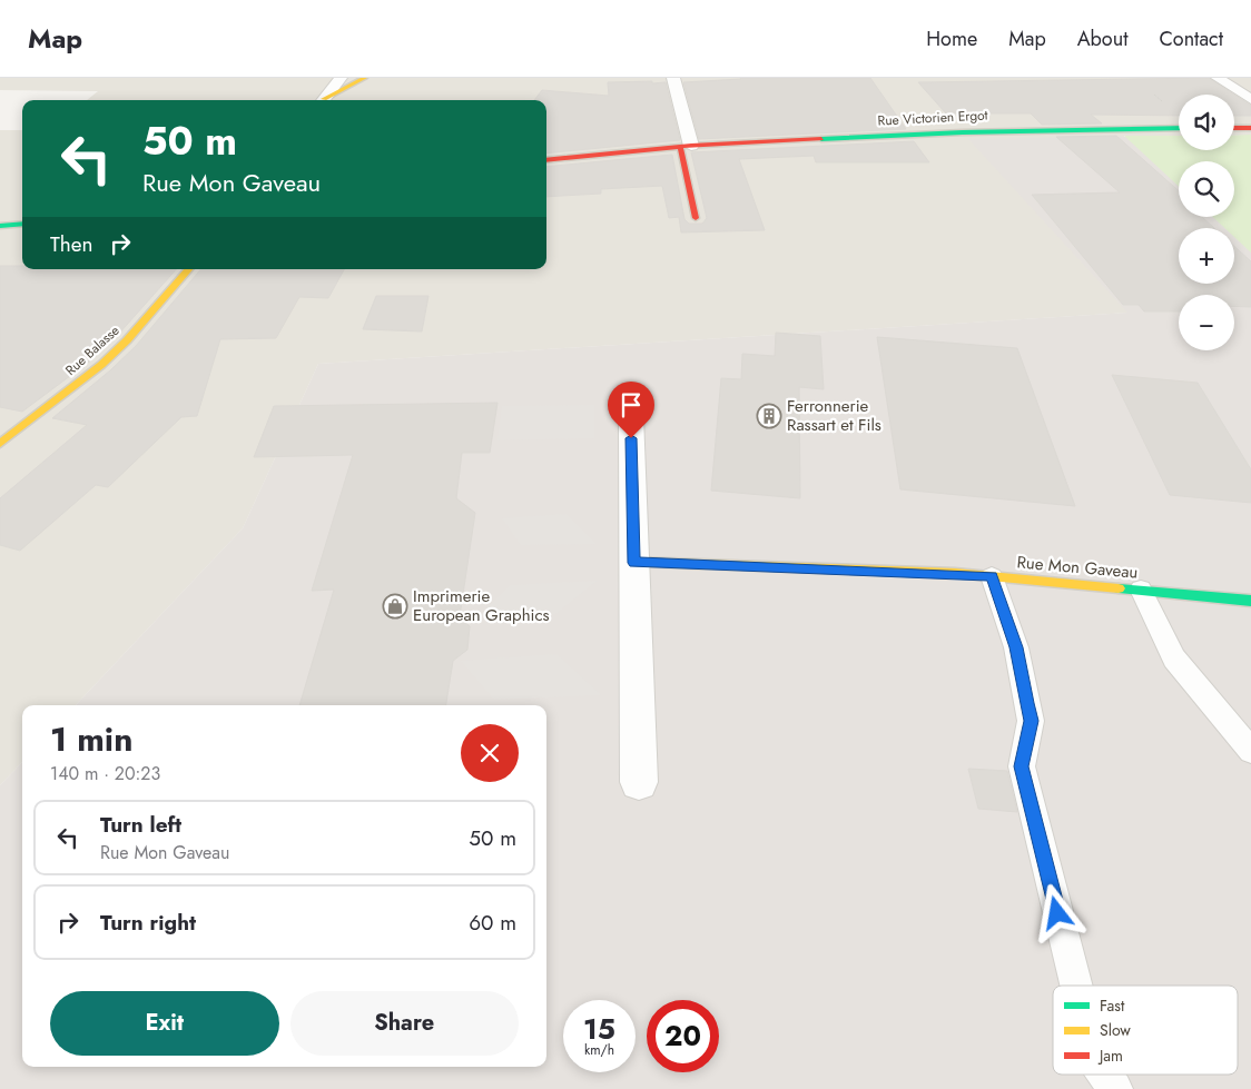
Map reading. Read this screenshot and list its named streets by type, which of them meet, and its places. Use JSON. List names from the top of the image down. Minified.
{"streets":{"street":["Rue Victorien Ergot","Rue Balasse","Rue Mon Gaveau"]},"places":{"building":["Ferronnerie Rassart et Fils"],"shop":["Imprimerie European Graphics"]},"legend":["Fast","Slow","Jam"],"page":{"header":"Map","nav":["Home","Map","About","Contact"],"map_buttons":["+","−"],"turn":["50 m","Rue Mon Gaveau"],"then":"Then","heading":["1 min","140 m · 20:23"],"list":[{"name":"Turn left","note":"Rue Mon Gaveau","value":"50 m"},{"name":"Turn right","value":"60 m"}],"buttons":["Exit","Share"],"speed":"15 km/h","limit":"20"}}
